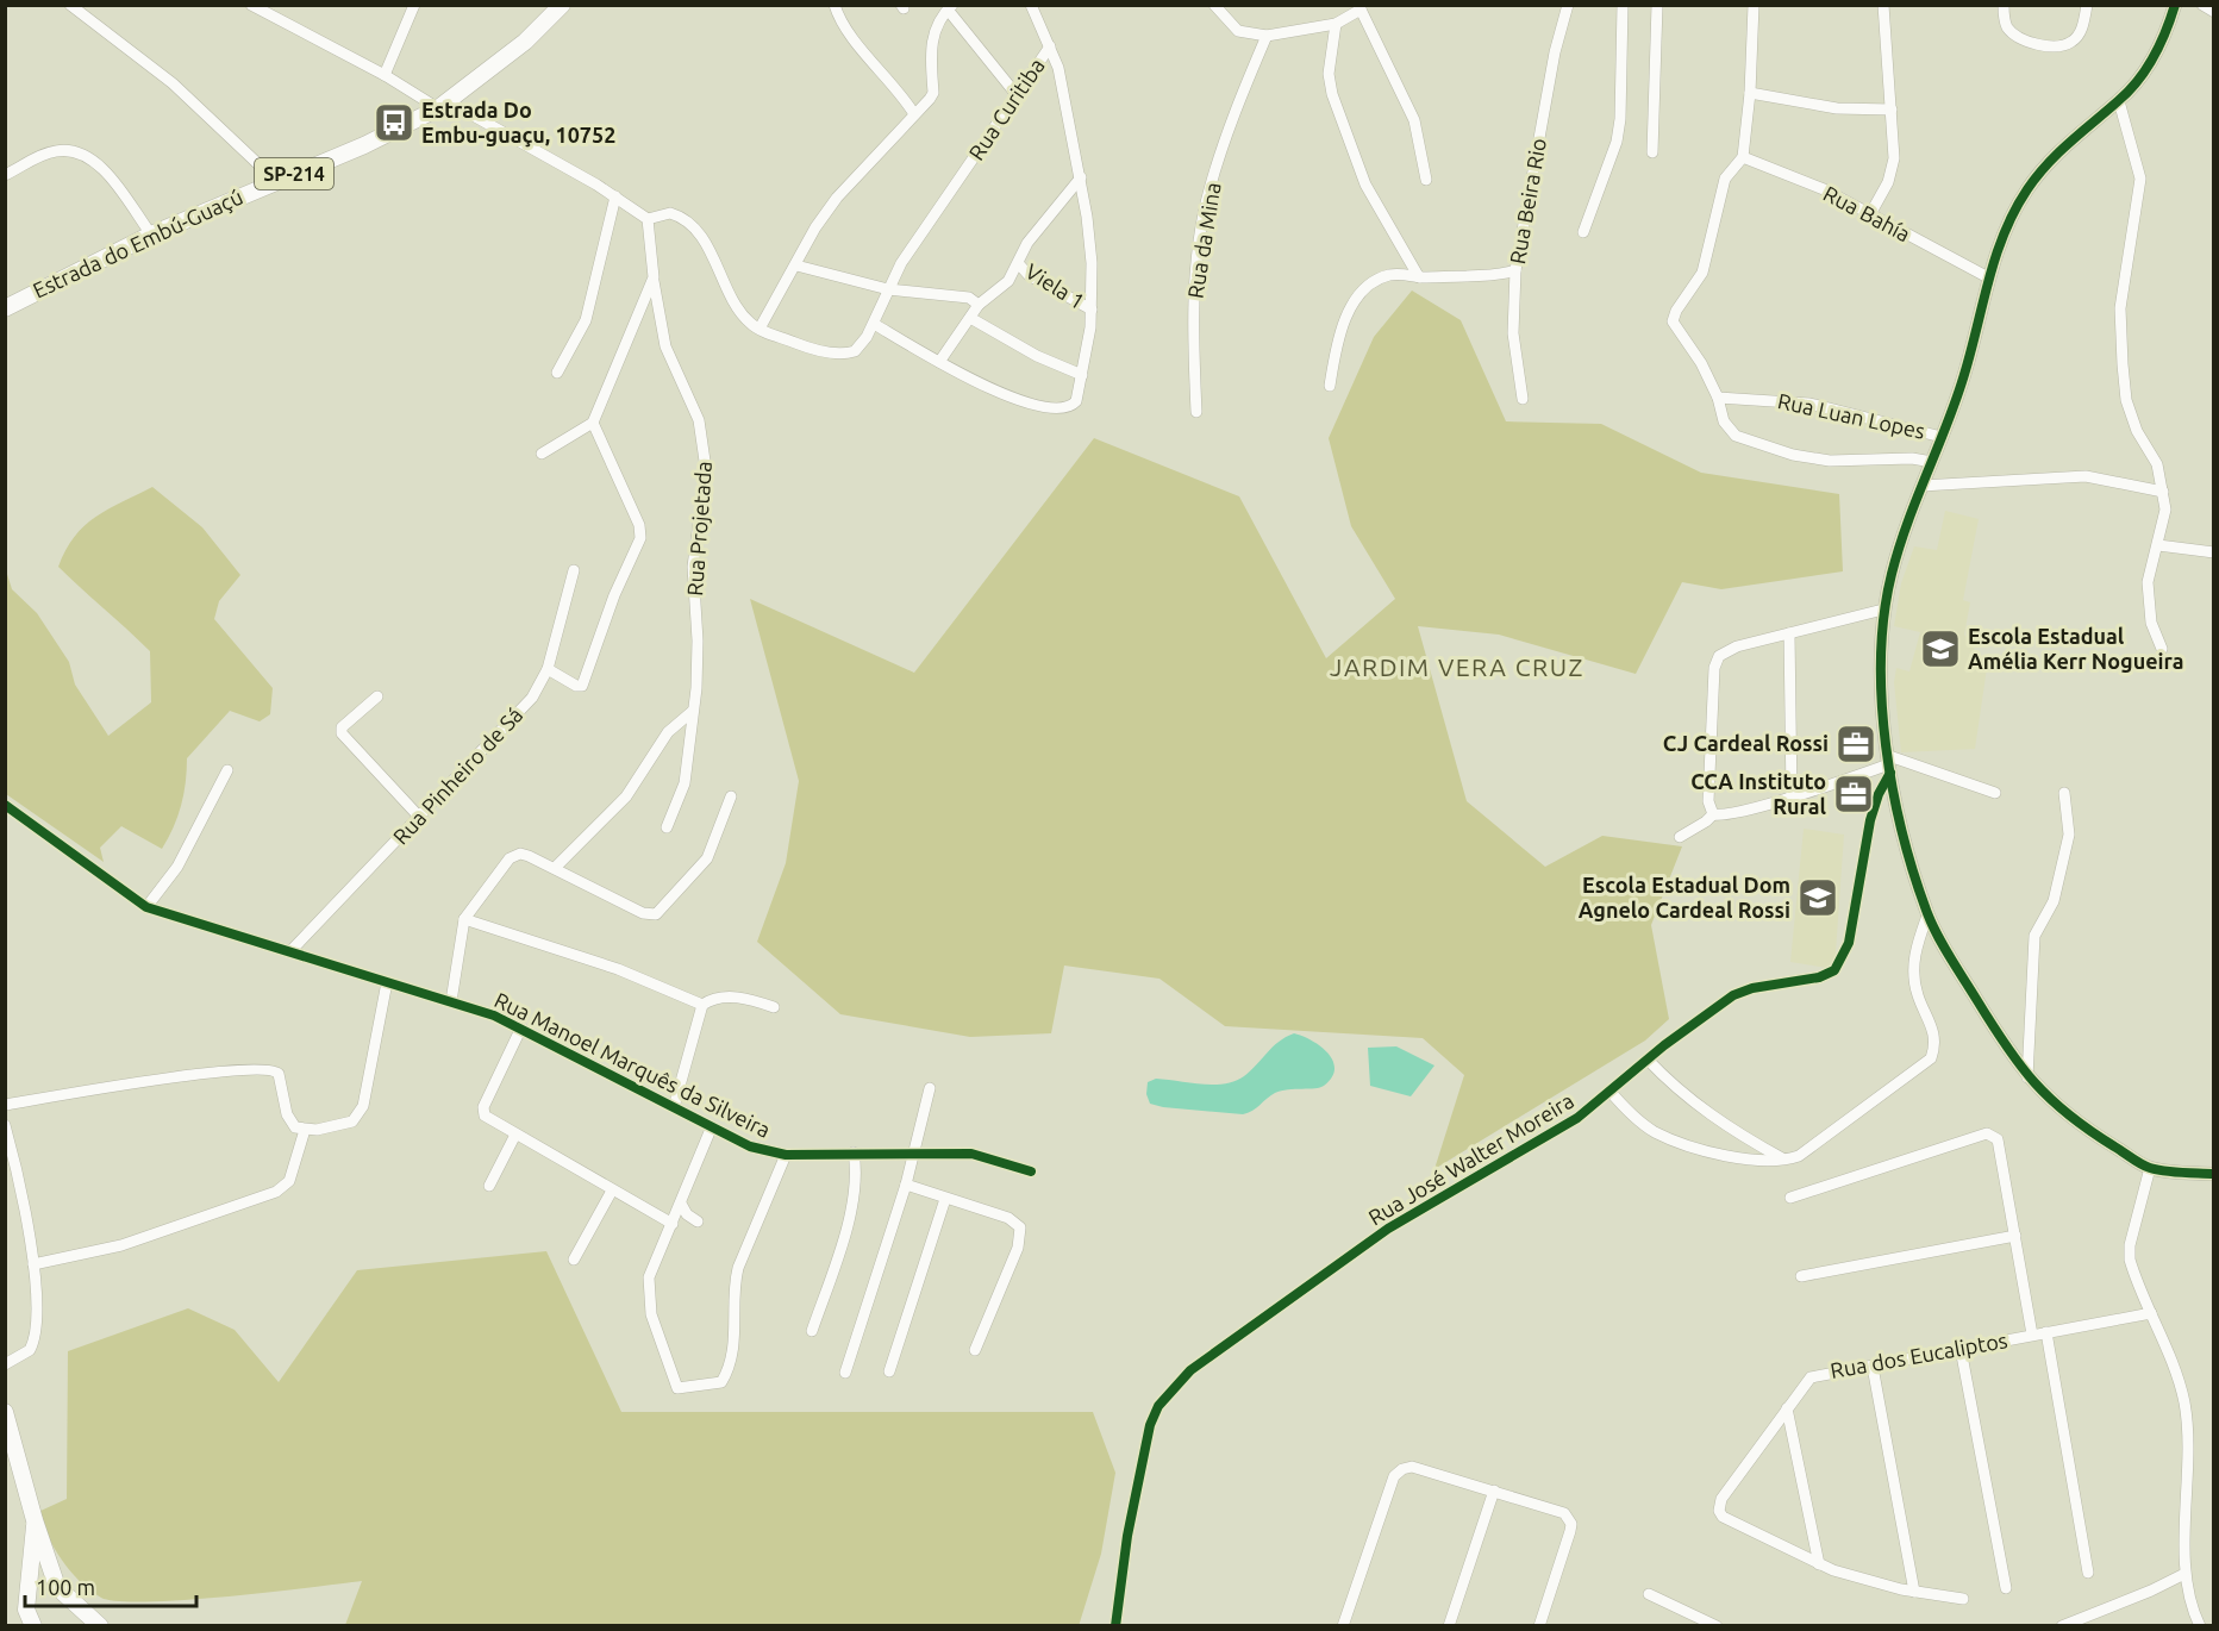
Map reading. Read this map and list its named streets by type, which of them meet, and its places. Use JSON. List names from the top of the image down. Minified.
{"streets":{"main road":["SP-214","Estrada do Embú-Guaçú"],"street":["Rua Curitiba","Rua Beira Rio","Rua Bahía","Rua da Mina","Viela 1","Rua Luan Lopes","Rua Projetada","Rua Pinheiro de Sá","Rua Manoel Marquês da Silveira","Rua José Walter Moreira","Rua dos Eucaliptos"]},"crossings":[["Rua Curitiba","Viela 1"],["Rua Pinheiro de Sá","Rua Manoel Marquês da Silveira"]],"districts":["JARDIM VERA CRUZ"],"places":{"bus stop":["Estrada Do Embu-guaçu, 10752"],"school or university":["Escola Estadual Amélia Kerr Nogueira","Escola Estadual Dom Agnelo Cardeal Rossi"],"office":["CJ Cardeal Rossi","CCA Instituto Rural"]},"scale_bar":"100 m"}
